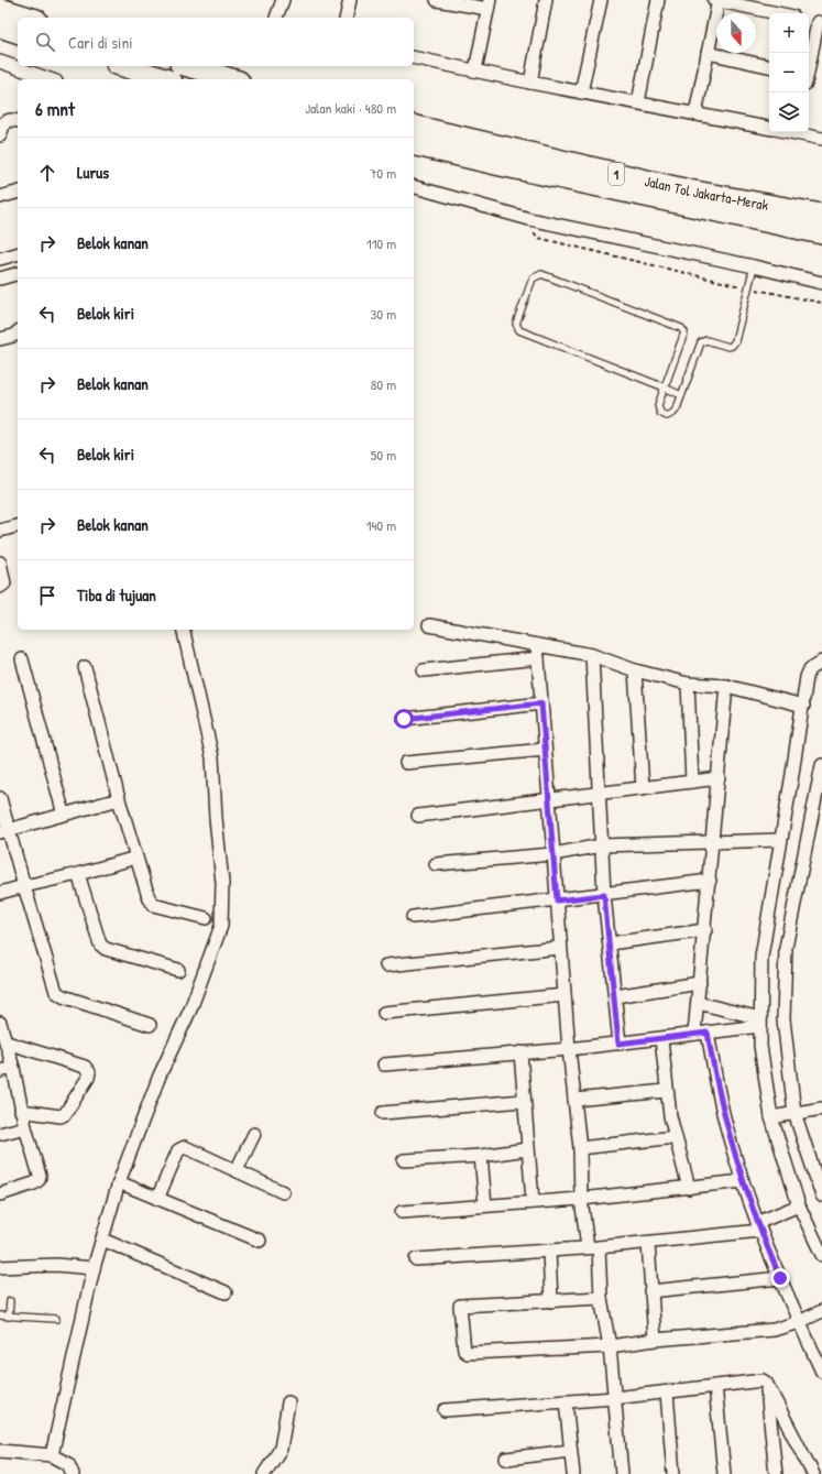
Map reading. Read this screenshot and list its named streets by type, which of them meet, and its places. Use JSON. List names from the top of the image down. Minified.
{"streets":{"highway":["1","Jalan Tol Jakarta–Merak"]},"north":"bottom","page":{"map_buttons":["+","−"],"search":"Cari di sini","heading":["6 mnt","Jalan kaki · 480 m"],"list":[["Lurus","70 m"],["Belok kanan","110 m"],["Belok kiri","30 m"],["Belok kanan","80 m"],["Belok kiri","50 m"],["Belok kanan","140 m"],"Tiba di tujuan"]}}
